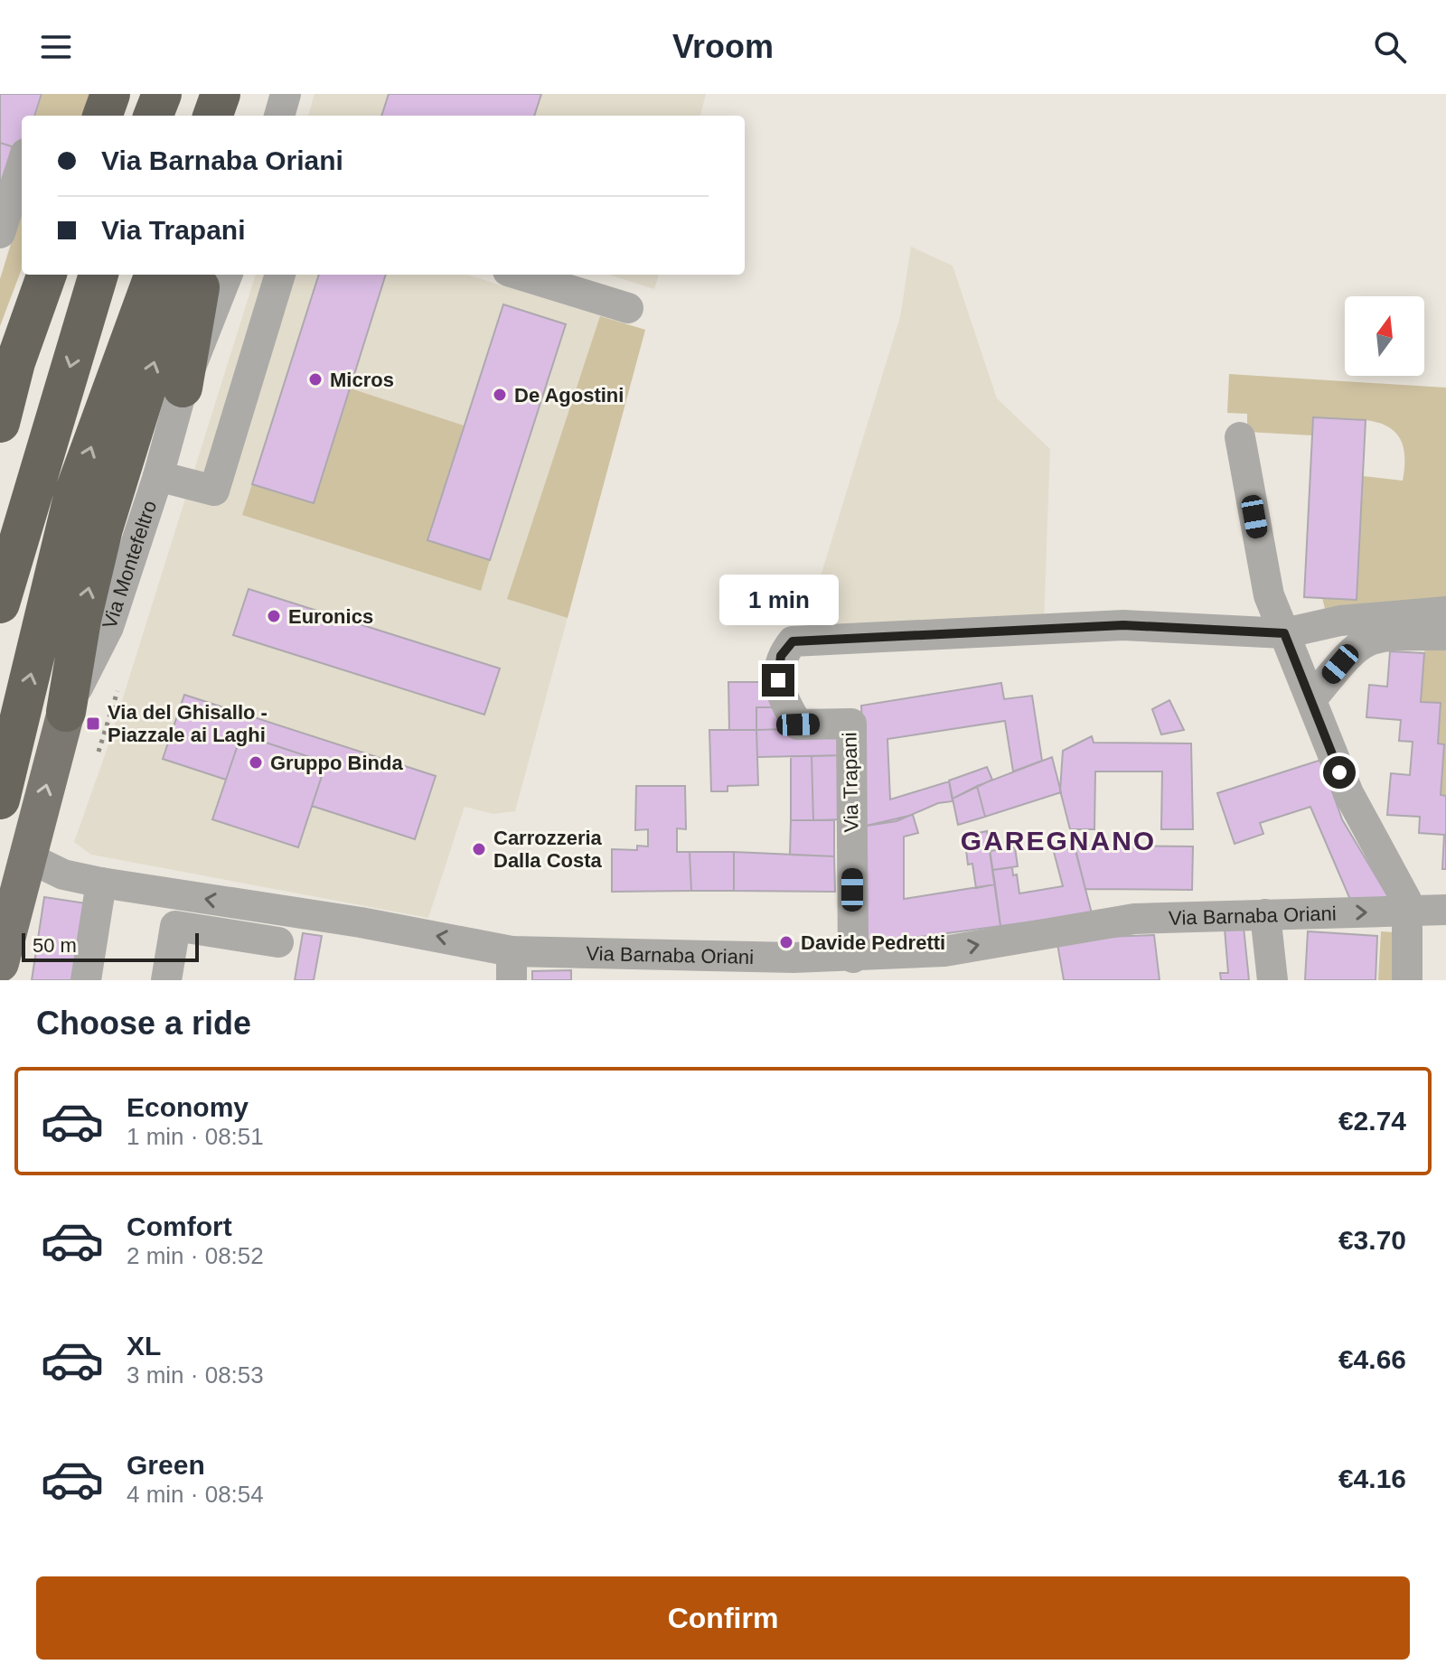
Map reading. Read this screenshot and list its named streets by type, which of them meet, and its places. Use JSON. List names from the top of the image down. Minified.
{"streets":{"main road":["Via Montefeltro"],"street":["Via Trapani","Via Barnaba Oriani"]},"crossings":[["Via Montefeltro","Via Barnaba Oriani"],["Via Trapani","Via Barnaba Oriani"]],"districts":["GAREGNANO"],"places":{"other":["Micros","De Agostini","Euronics","Gruppo Binda","Carrozzeria Dalla Costa","Davide Pedretti"],"transit":["Via del Ghisallo - Piazzale ai Laghi"]},"scale_bar":"50 m","north":"top","page":{"header":"Vroom","banner":["Via Barnaba Oriani","Via Trapani"],"bubble":"1 min","scale":"50 m","heading":"Choose a ride","list":[{"name":"Economy","note":"1 min · 08:51","value":"€2.74"},{"name":"Comfort","note":"2 min · 08:52","value":"€3.70"},{"name":"XL","note":"3 min · 08:53","value":"€4.66"},{"name":"Green","note":"4 min · 08:54","value":"€4.16"}],"buttons":"Confirm"}}
